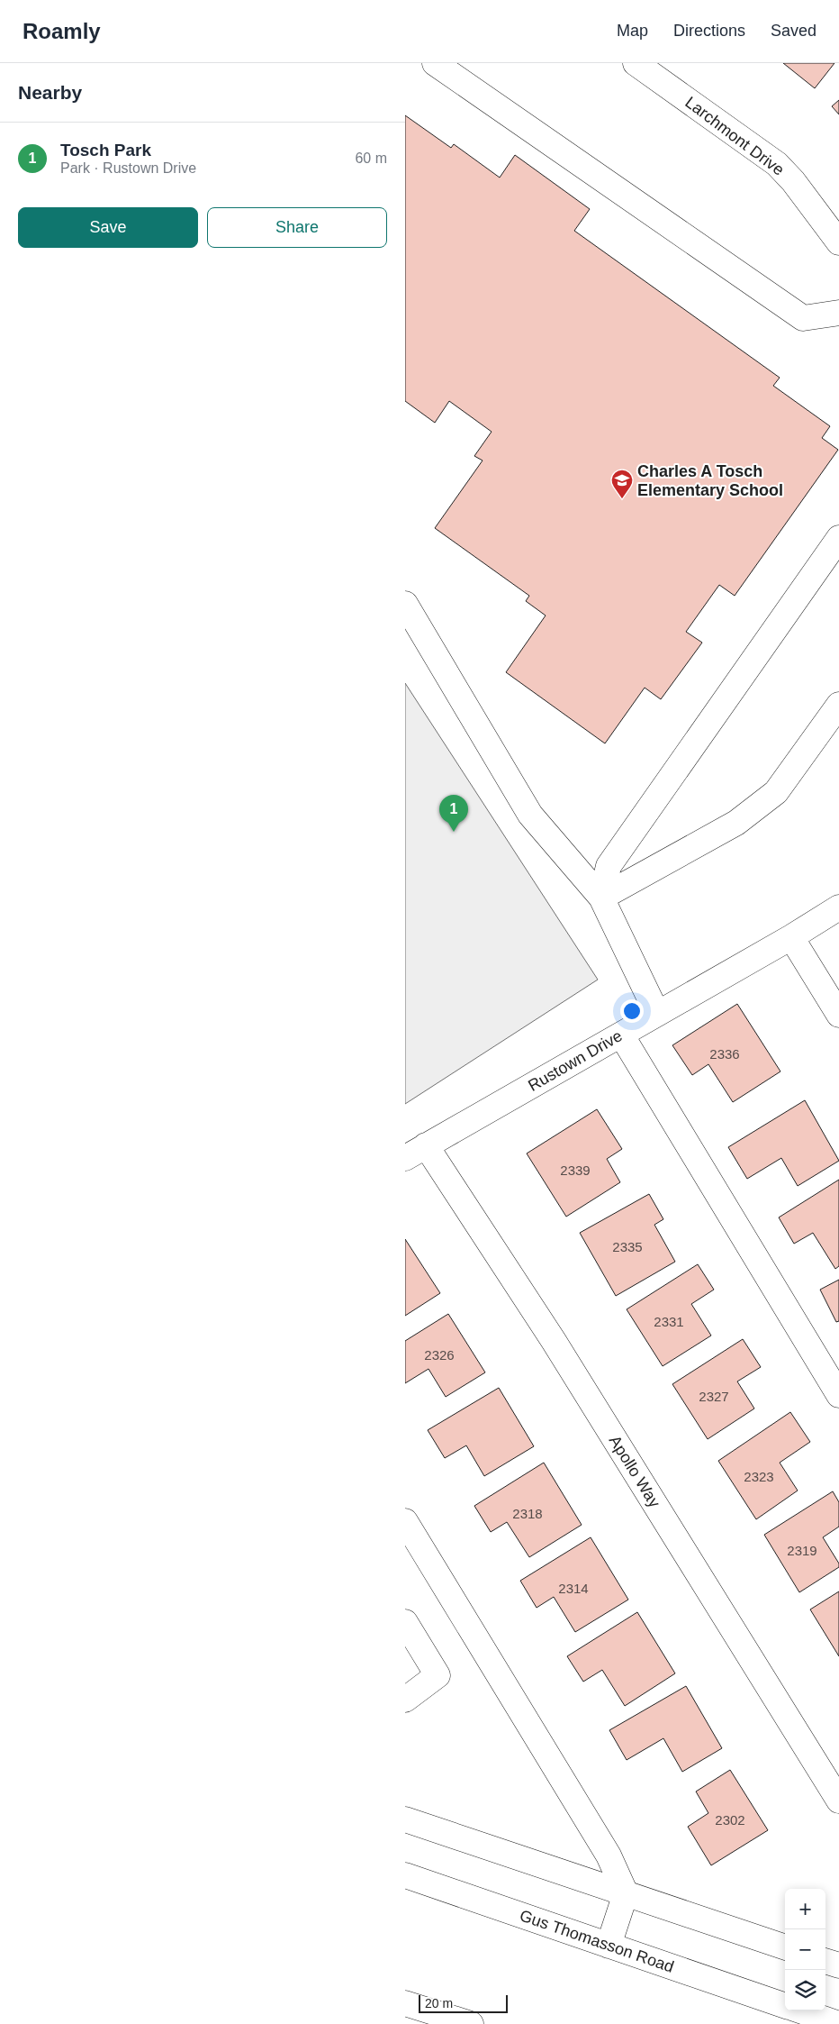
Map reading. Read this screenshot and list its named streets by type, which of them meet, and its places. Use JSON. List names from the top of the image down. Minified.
{"streets":{"street":["Larchmont Drive","Rustown Drive","Apollo Way","Gus Thomasson Road"]},"crossings":[["Rustown Drive","Apollo Way"]],"places":{"school or university":["Charles A Tosch Elementary School"]},"house_numbers":["2336","2339","2335","2331","2326","2327","2323","2318","2319","2314","2302"],"scale_bar":"20 m","page":{"header":"Roamly","nav":["Map","Directions","Saved"],"heading":"Nearby","list":[{"mark":"1","name":"Tosch Park","note":"Park · Rustown Drive","value":"60 m"}],"buttons":["Save","Share"],"pins":"1","map_buttons":["+","−"],"scale":"20 m"}}
